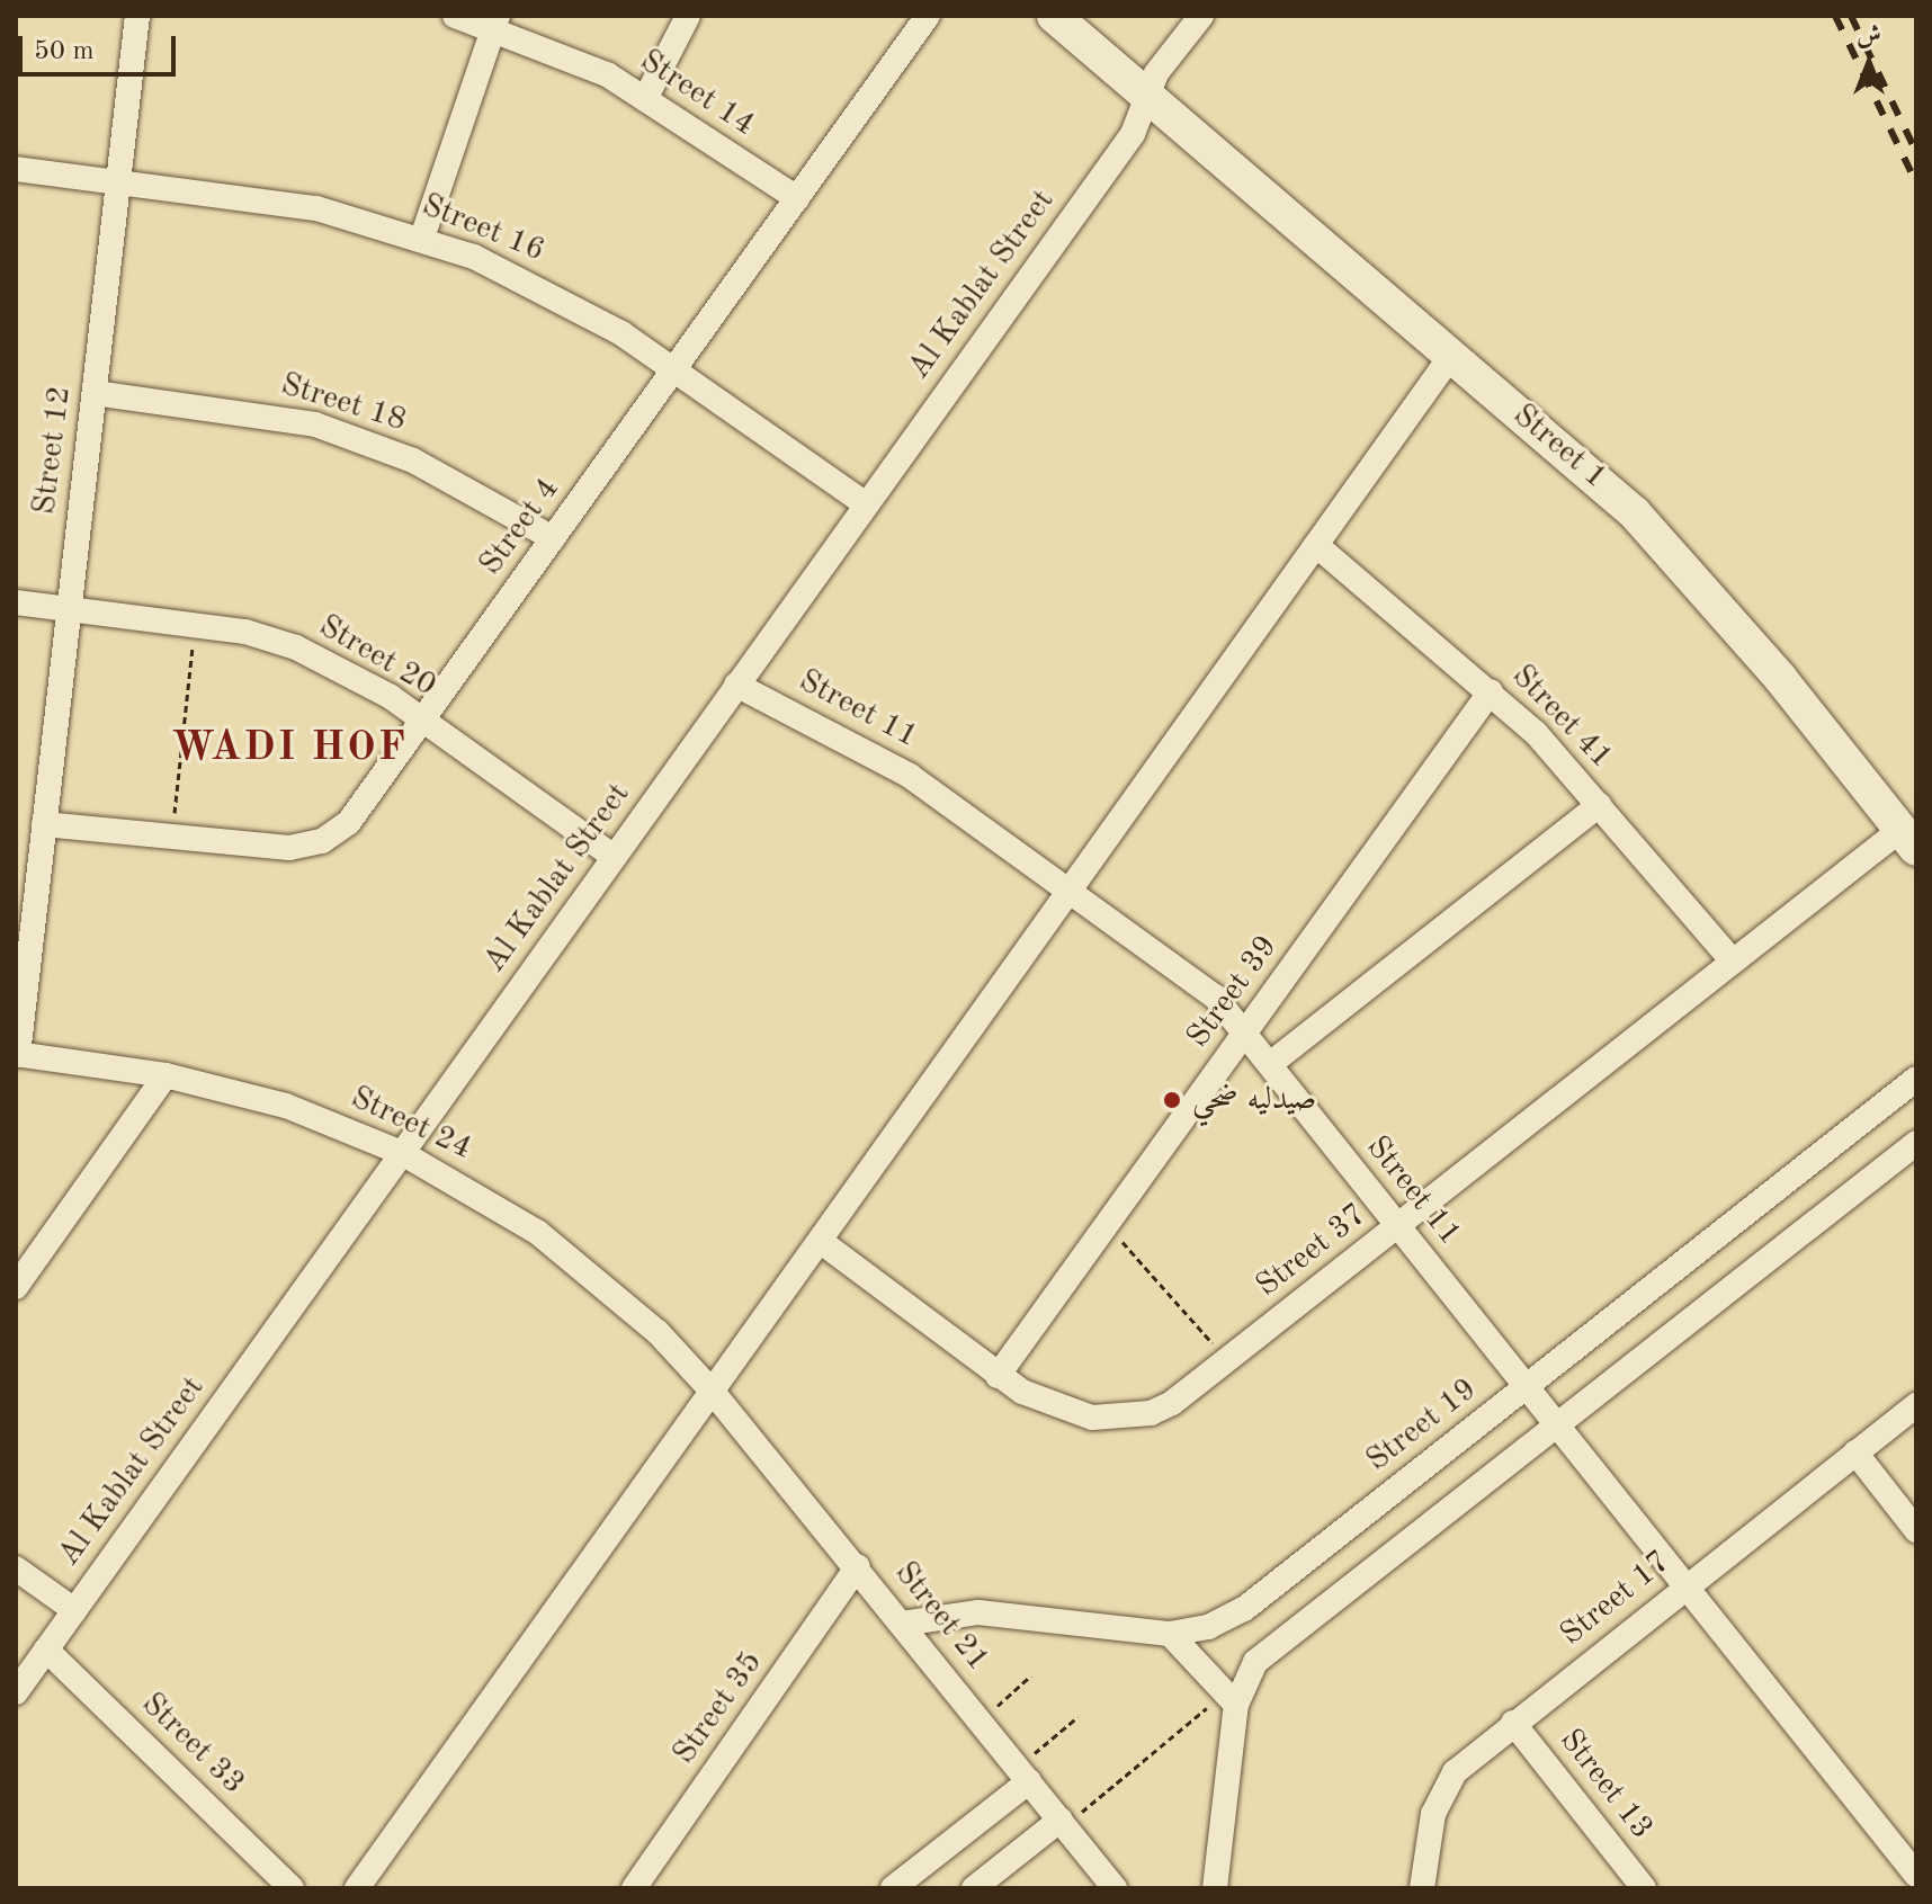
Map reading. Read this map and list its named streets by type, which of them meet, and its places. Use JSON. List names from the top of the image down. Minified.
{"streets":{"street":["Street 14","Street 16","Al Kablat Street","Street 18","Street 1","Street 12","Street 4","Street 20","Street 11","Street 41","Street 39","Street 24","Street 37","Street 19","Street 17","Street 21","Street 35","Street 33","Street 13"]},"crossings":[["Street 14","Street 4"],["Street 16","Al Kablat Street"],["Street 16","Street 12"],["Street 16","Street 4"],["Al Kablat Street","Street 1"],["Al Kablat Street","Street 20"],["Al Kablat Street","Street 11"],["Al Kablat Street","Street 24"],["Al Kablat Street","Street 33"],["Street 18","Street 12"],["Street 18","Street 4"],["Street 1","Street 37"],["Street 12","Street 4"],["Street 12","Street 20"],["Street 12","Street 24"],["Street 4","Street 20"],["Street 11","Street 39"],["Street 11","Street 37"],["Street 11","Street 19"],["Street 11","Street 17"],["Street 41","Street 39"],["Street 41","Street 37"],["Street 39","Street 37"],["Street 24","Street 21"],["Street 19","Street 21"],["Street 17","Street 13"],["Street 21","Street 35"]],"districts":["WADI HOF"],"places":["صيدليه ضحي"],"scale_bar":"50 m","north":"top"}
